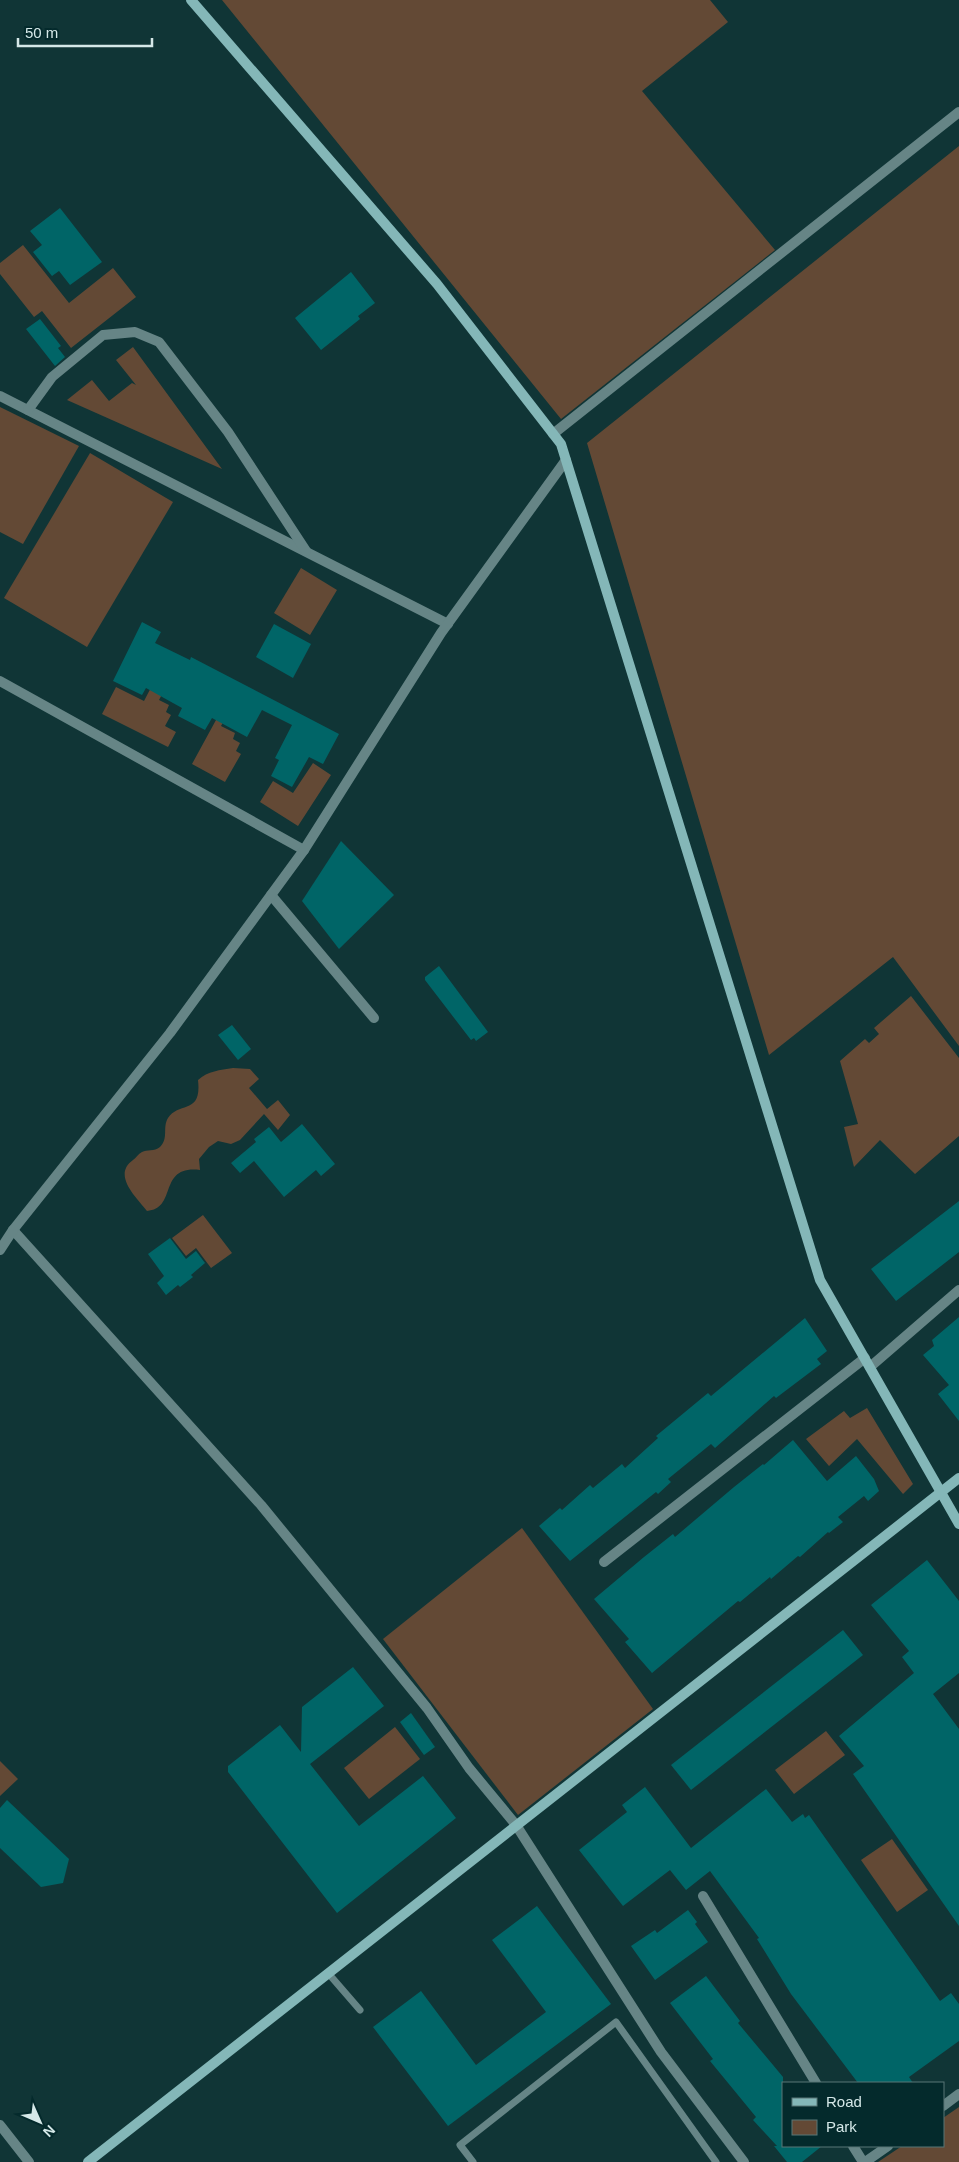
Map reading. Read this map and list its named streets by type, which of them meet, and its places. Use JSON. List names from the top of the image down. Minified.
{"legend":["Road","Park"],"scale_bar":"50 m","north":"bottom right"}
